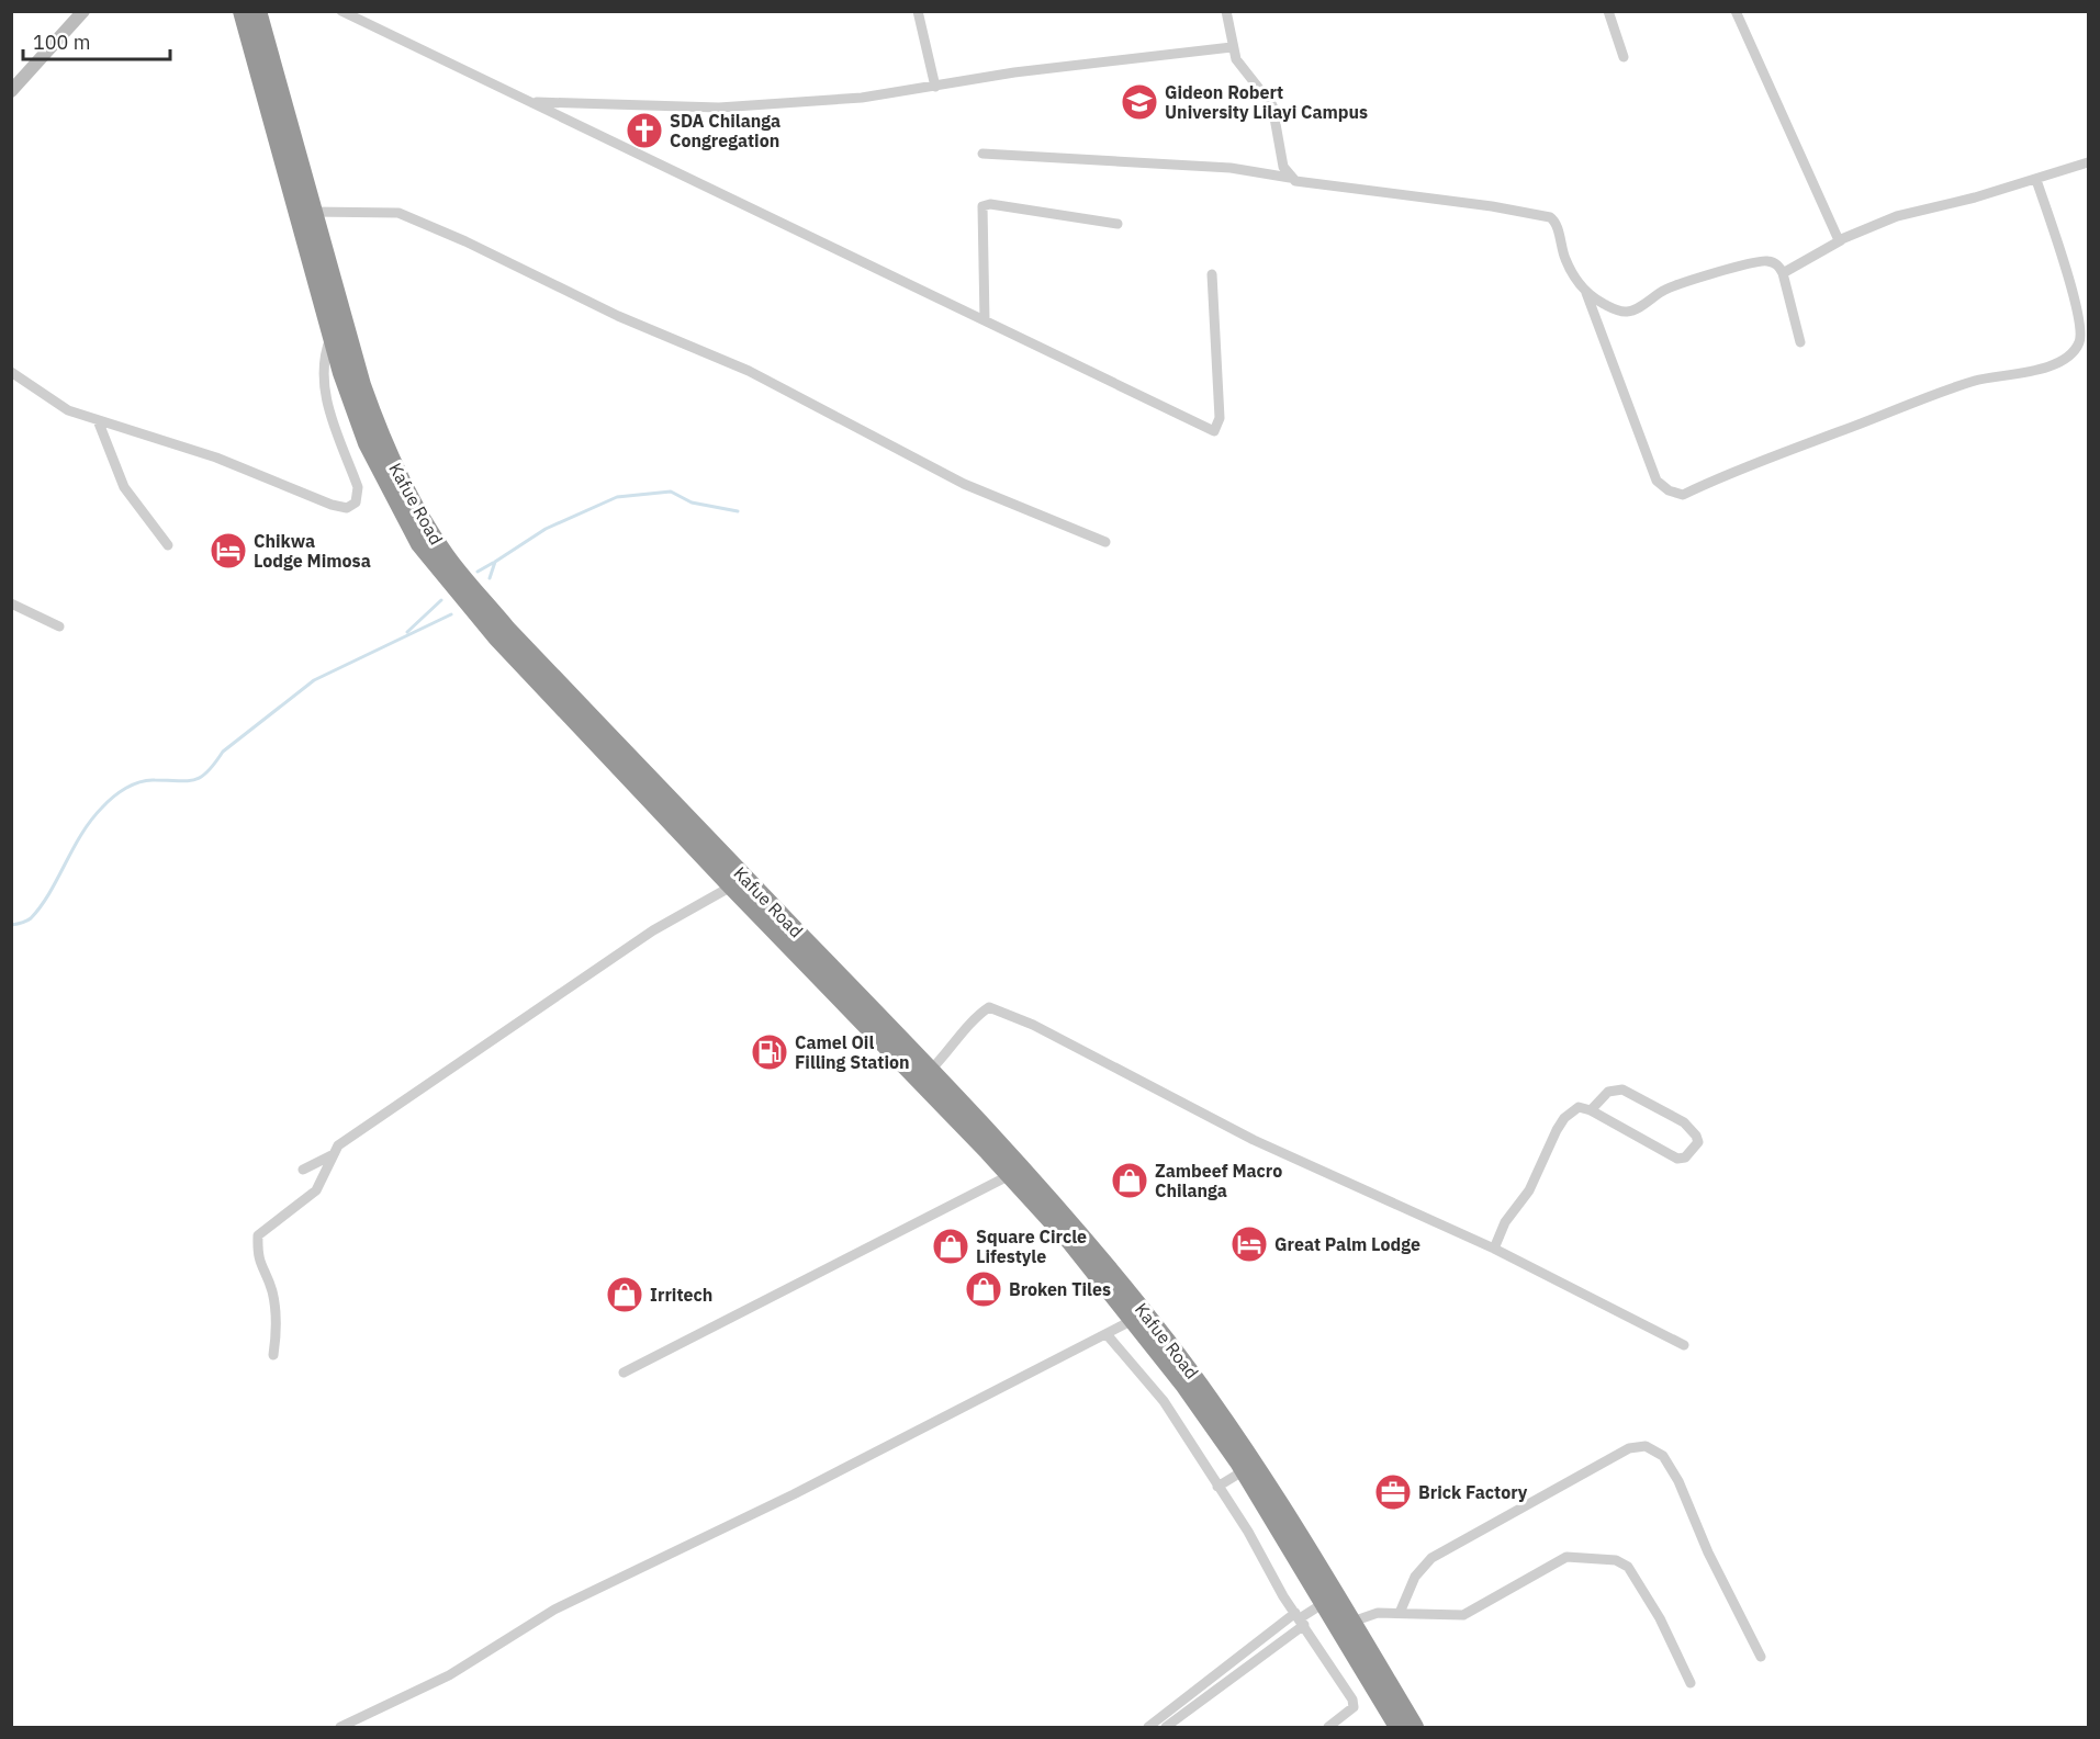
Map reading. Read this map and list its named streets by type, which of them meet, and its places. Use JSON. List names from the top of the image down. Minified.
{"streets":{"highway":["Kafue Road"]},"places":{"school or university":["Gideon Robert University Lilayi Campus"],"church":["SDA Chilanga Congregation"],"hotel":["Chikwa Lodge Mimosa","Great Palm Lodge"],"fuel station":["Camel Oil Filling Station"],"shop":["Zambeef Macro Chilanga","Square Circle Lifestyle","Broken Tiles","Irritech"],"office":["Brick Factory"]},"scale_bar":"100 m"}
